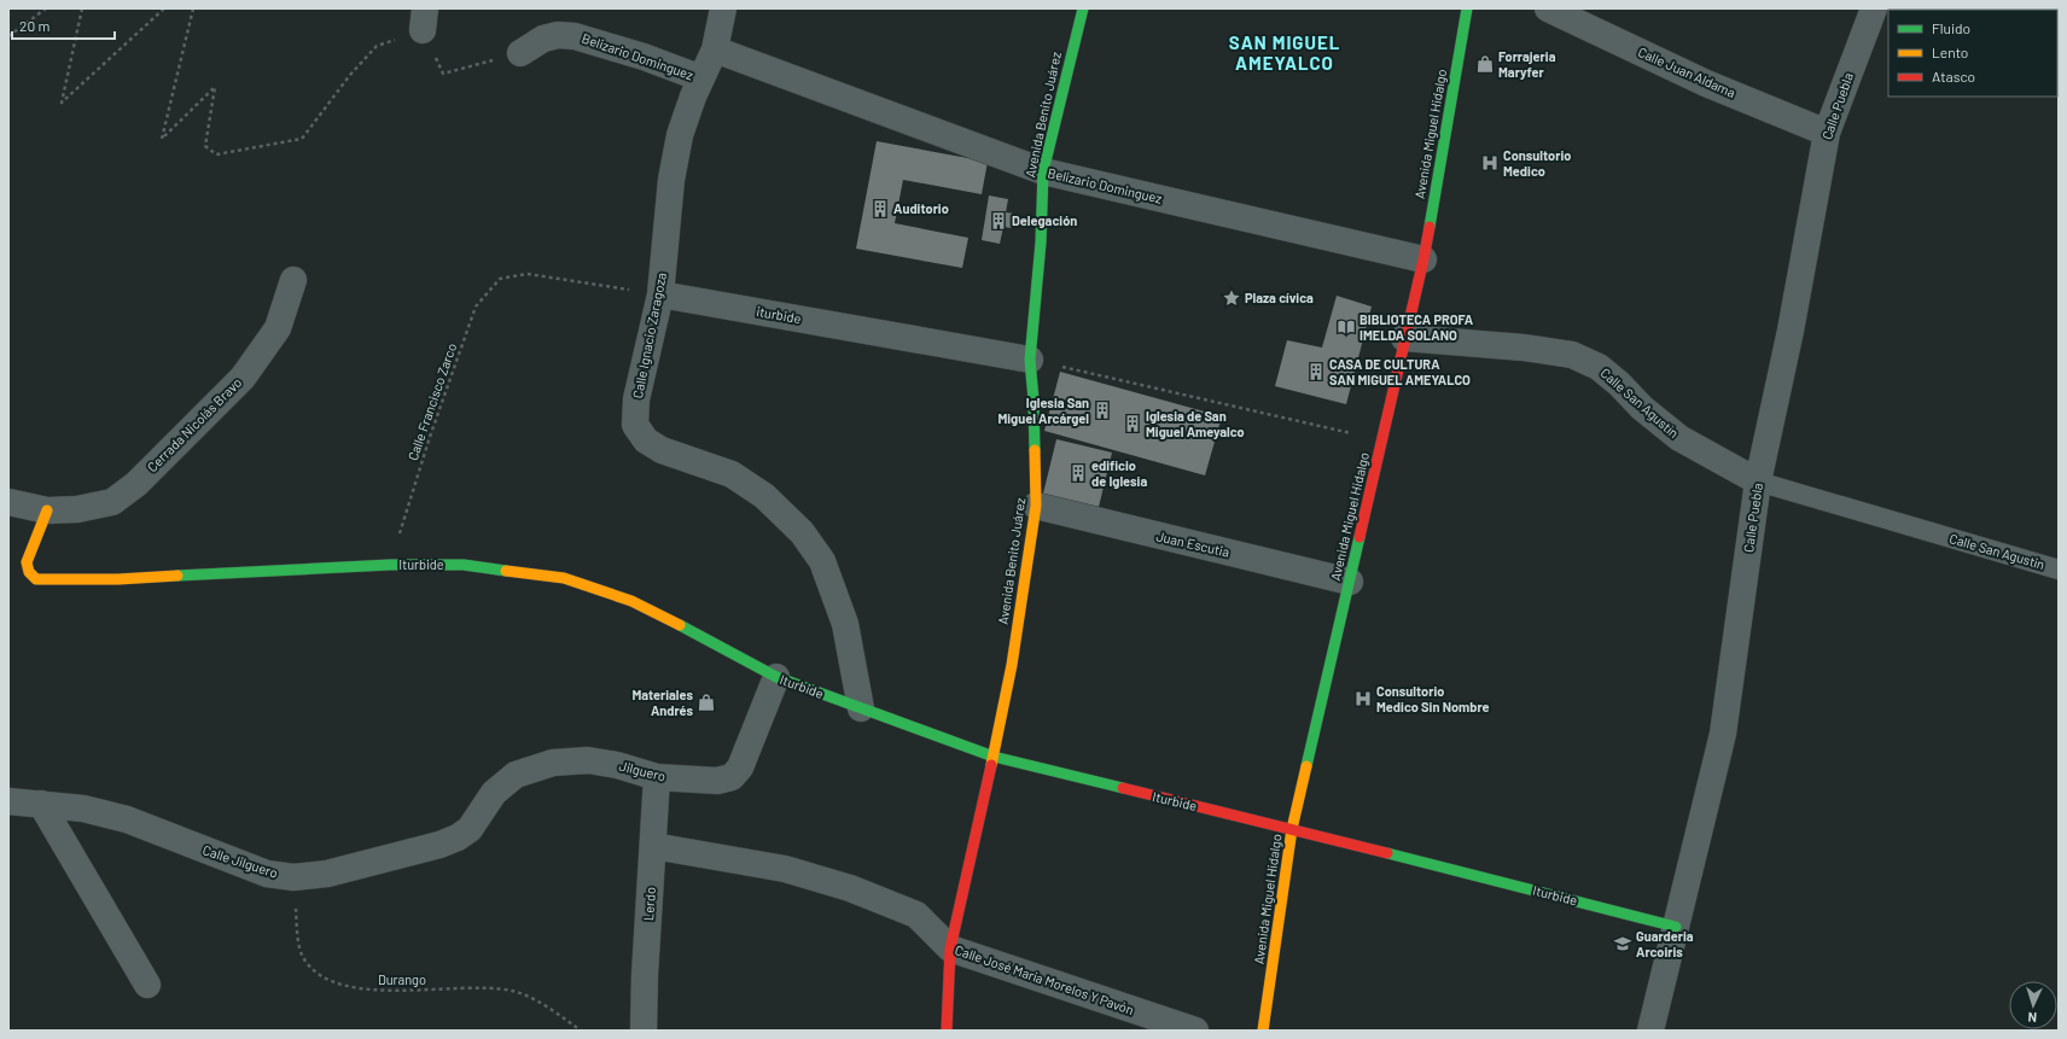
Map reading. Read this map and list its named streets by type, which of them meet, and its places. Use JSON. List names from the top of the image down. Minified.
{"streets":{"street":["Belizario Dominguez","Calle Juan Aldama","Calle Puebla","Avenida Benito Juárez","Avenida Miguel Hidalgo","iturbide","Calle Ignacio Zaragoza","Calle San Agustín","Cerrada Nicolás Bravo","Juan Escutia","Iturbide","Jilguero","Calle Jilguero","Lerdo","Calle José María Morelos Y Pavón"],"path":["Calle Francisco Zarco","Durango"]},"crossings":[["Belizario Dominguez","Avenida Benito Juárez"],["Belizario Dominguez","Avenida Miguel Hidalgo"],["Belizario Dominguez","Calle Ignacio Zaragoza"],["Calle Juan Aldama","Calle Puebla"],["Calle Puebla","Calle San Agustín"],["Calle Puebla","Iturbide"],["Avenida Benito Juárez","iturbide"],["Avenida Benito Juárez","Juan Escutia"],["Avenida Benito Juárez","Iturbide"],["Avenida Benito Juárez","Calle José María Morelos Y Pavón"],["Avenida Miguel Hidalgo","Calle San Agustín"],["Avenida Miguel Hidalgo","Juan Escutia"],["Avenida Miguel Hidalgo","Iturbide"],["iturbide","Calle Ignacio Zaragoza"],["iturbide","Calle Francisco Zarco"],["Calle Ignacio Zaragoza","Calle Francisco Zarco"],["Calle Ignacio Zaragoza","Iturbide"],["Calle Francisco Zarco","Iturbide"],["Cerrada Nicolás Bravo","Iturbide"],["Iturbide","Jilguero"],["Jilguero","Calle Jilguero"],["Jilguero","Lerdo"],["Calle Jilguero","Durango"],["Lerdo","Calle José María Morelos Y Pavón"]],"districts":["SAN MIGUEL AMEYALCO"],"places":{"shop":["Forrajeria Maryfer","Materiales Andrés"],"hospital":["Consultorio Medico","Consultorio Medico Sin Nombre"],"building":["Auditorio","Delegación","CASA DE CULTURA SAN MIGUEL AMEYALCO","Iglesia San Miguel Arcárgel","Iglesia de San Miguel Ameyalco","edificio de Iglesia"],"place":["Plaza cívica"],"library":["BIBLIOTECA PROFA IMELDA SOLANO"],"school or university":["Guarderia Arcoiris"]},"legend":["Fluido","Lento","Atasco"],"scale_bar":"20 m","north":"bottom"}
